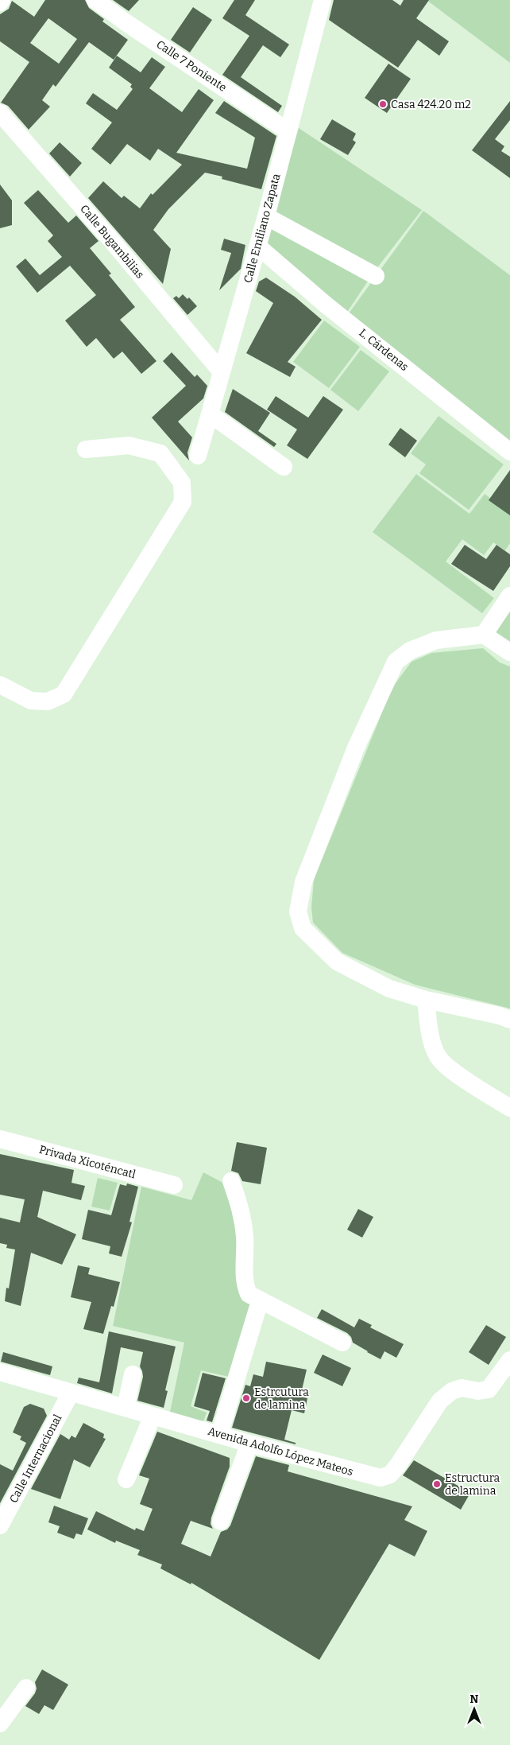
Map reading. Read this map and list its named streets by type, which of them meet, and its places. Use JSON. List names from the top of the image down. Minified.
{"streets":{"street":["Calle 7 Poniente","Calle Emiliano Zapata","Calle Bugambilias","L. Cárdenas","Privada Xicoténcatl","Avenida Adolfo López Mateos","Calle Internacional"]},"crossings":[["Calle 7 Poniente","Calle Emiliano Zapata"],["Calle Emiliano Zapata","Calle Bugambilias"],["Calle Emiliano Zapata","L. Cárdenas"],["Avenida Adolfo López Mateos","Calle Internacional"]],"places":["Casa 424.20 m2","Estrcutura de lamina","Estructura de lamina"],"north":"top"}
